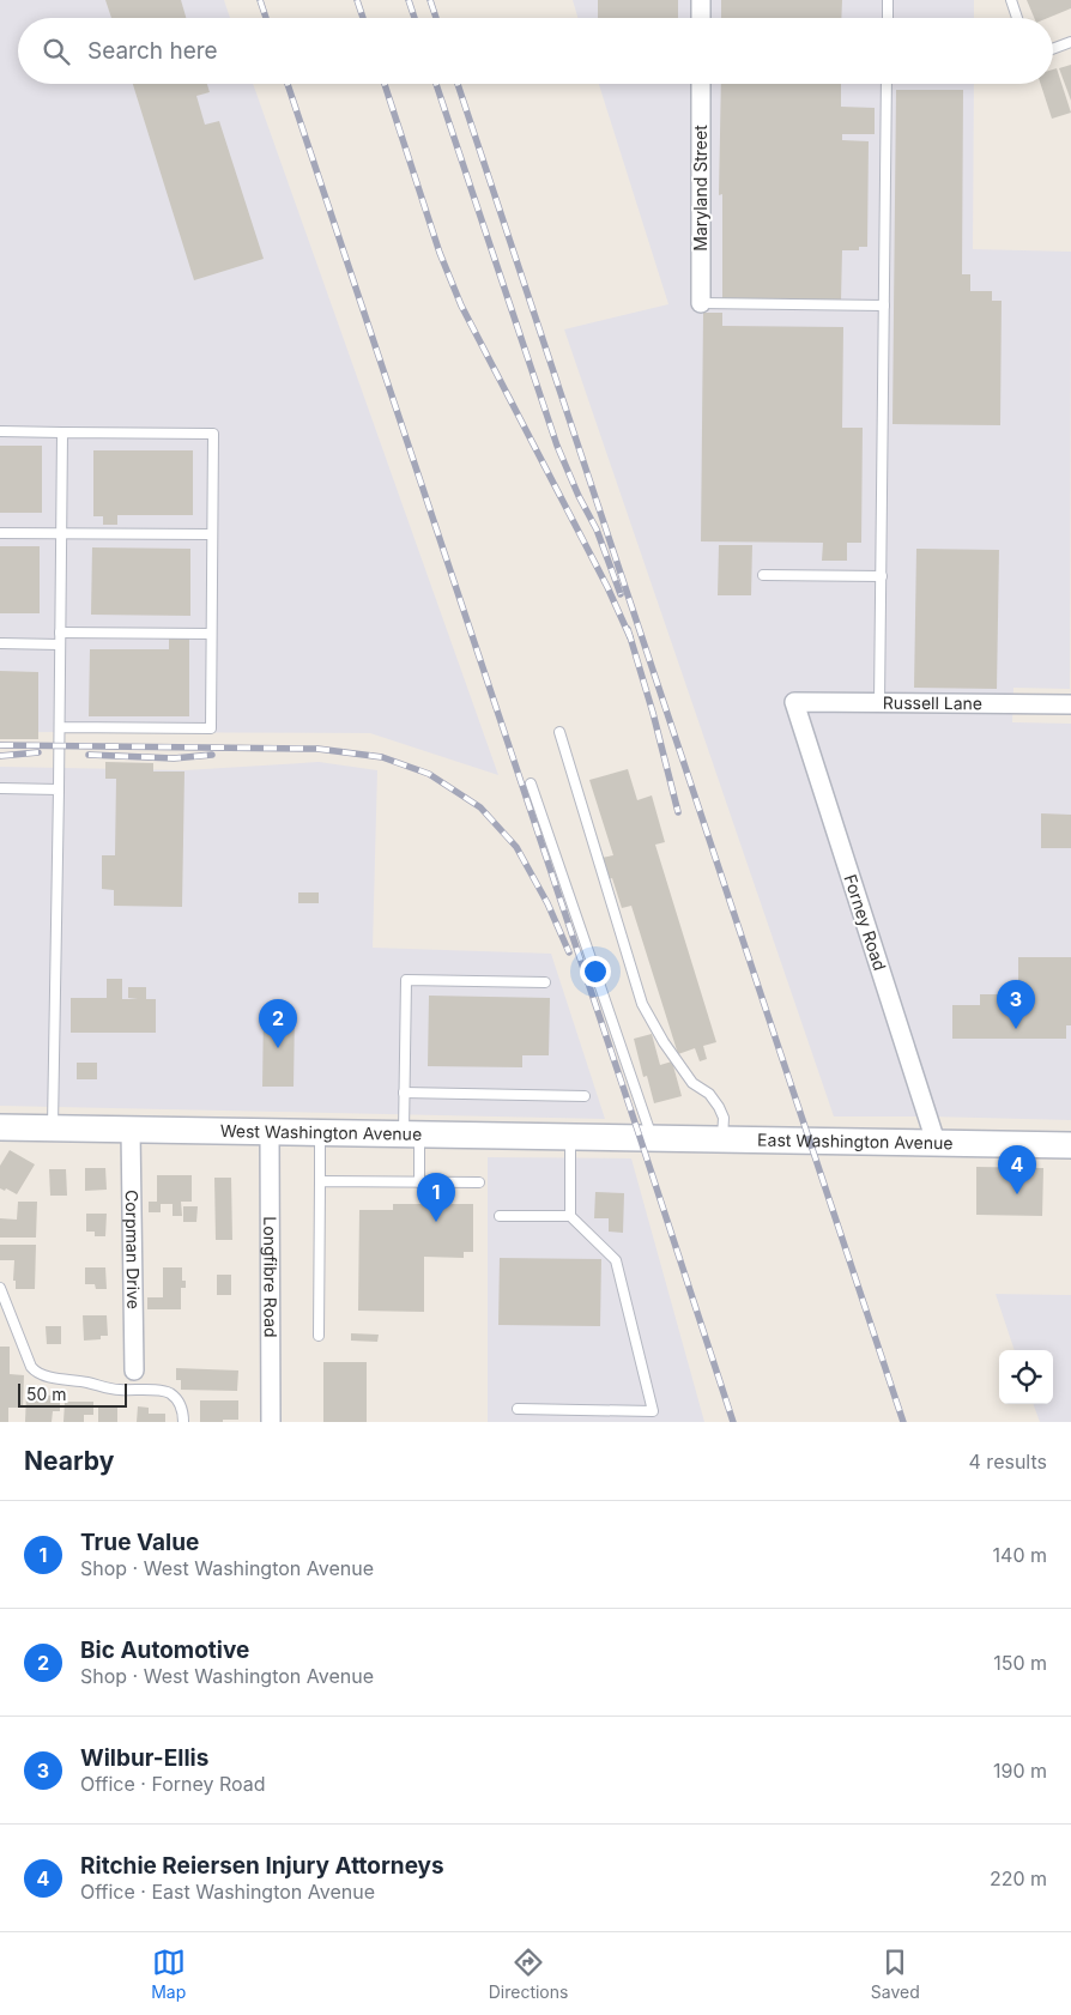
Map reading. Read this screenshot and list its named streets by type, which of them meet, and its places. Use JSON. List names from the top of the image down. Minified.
{"streets":{"main road":["West Washington Avenue","East Washington Avenue"],"street":["Maryland Street","Russell Lane","Forney Road","Corpman Drive","Longfibre Road"]},"crossings":[["Russell Lane","Forney Road"],["Forney Road","East Washington Avenue"],["West Washington Avenue","East Washington Avenue"],["West Washington Avenue","Corpman Drive"],["West Washington Avenue","Longfibre Road"]],"scale_bar":"50 m","page":{"search":"Search here","pins":["3","2","4","1"],"scale":"50 m","heading":["Nearby","4 results"],"list":[{"mark":"1","name":"True Value","note":"Shop · West Washington Avenue","value":"140 m"},{"mark":"2","name":"Bic Automotive","note":"Shop · West Washington Avenue","value":"150 m"},{"mark":"3","name":"Wilbur-Ellis","note":"Office · Forney Road","value":"190 m"},{"mark":"4","name":"Ritchie Reiersen Injury Attorneys","note":"Office · East Washington Avenue","value":"220 m"}],"nav":["Map","Directions","Saved"]}}
